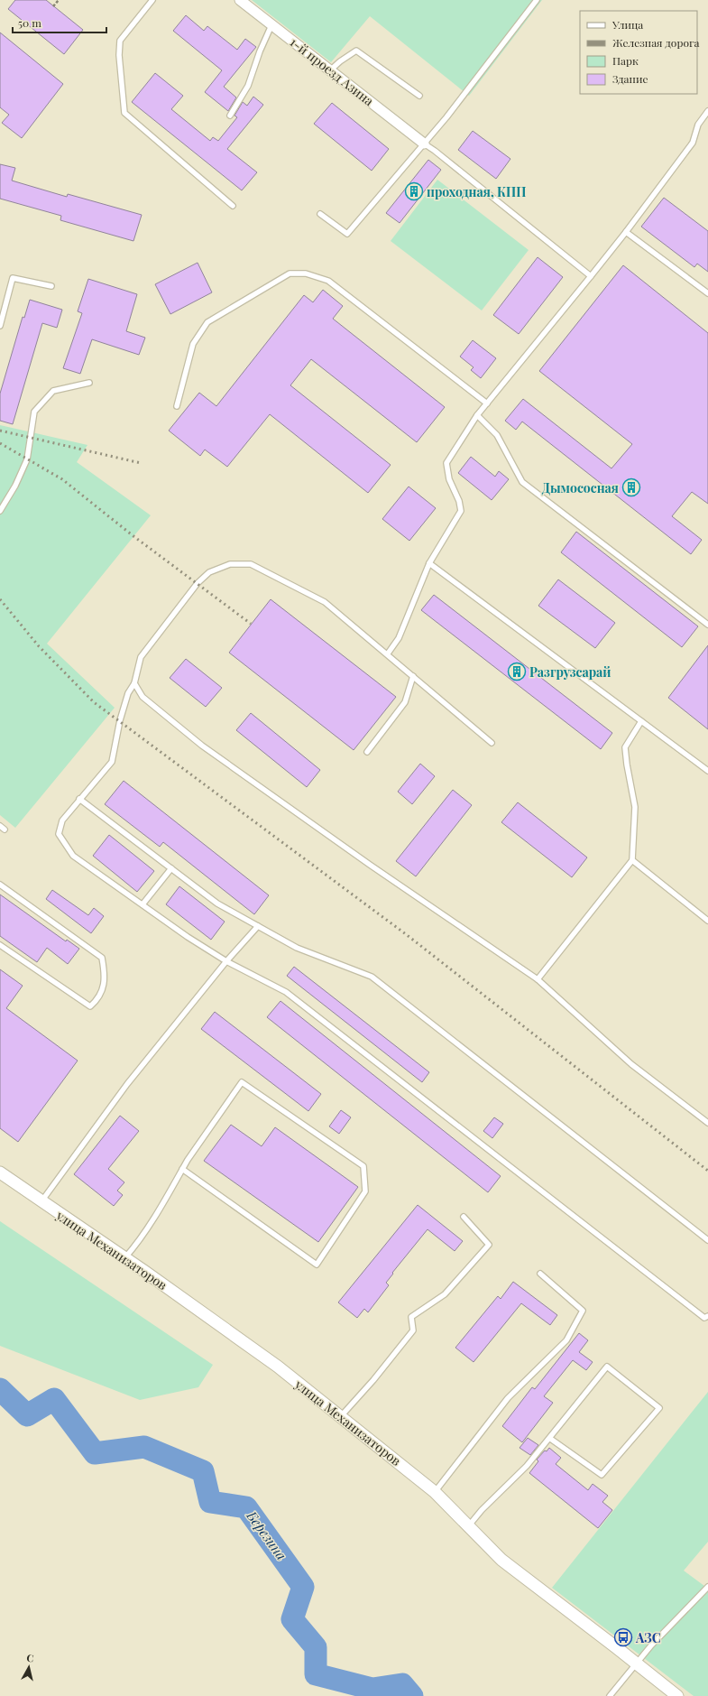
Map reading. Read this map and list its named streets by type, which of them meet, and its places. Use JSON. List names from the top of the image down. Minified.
{"streets":{"street":["1-й проезд Азина","улица Механизаторов"]},"water":["Березина"],"places":{"building":["проходная, КПП","Дымососная","Разгрузсарай"],"bus stop":["АЗС"]},"legend":["Улица","Железная дорога","Парк","Здание"],"scale_bar":"50 m","north":"top"}
